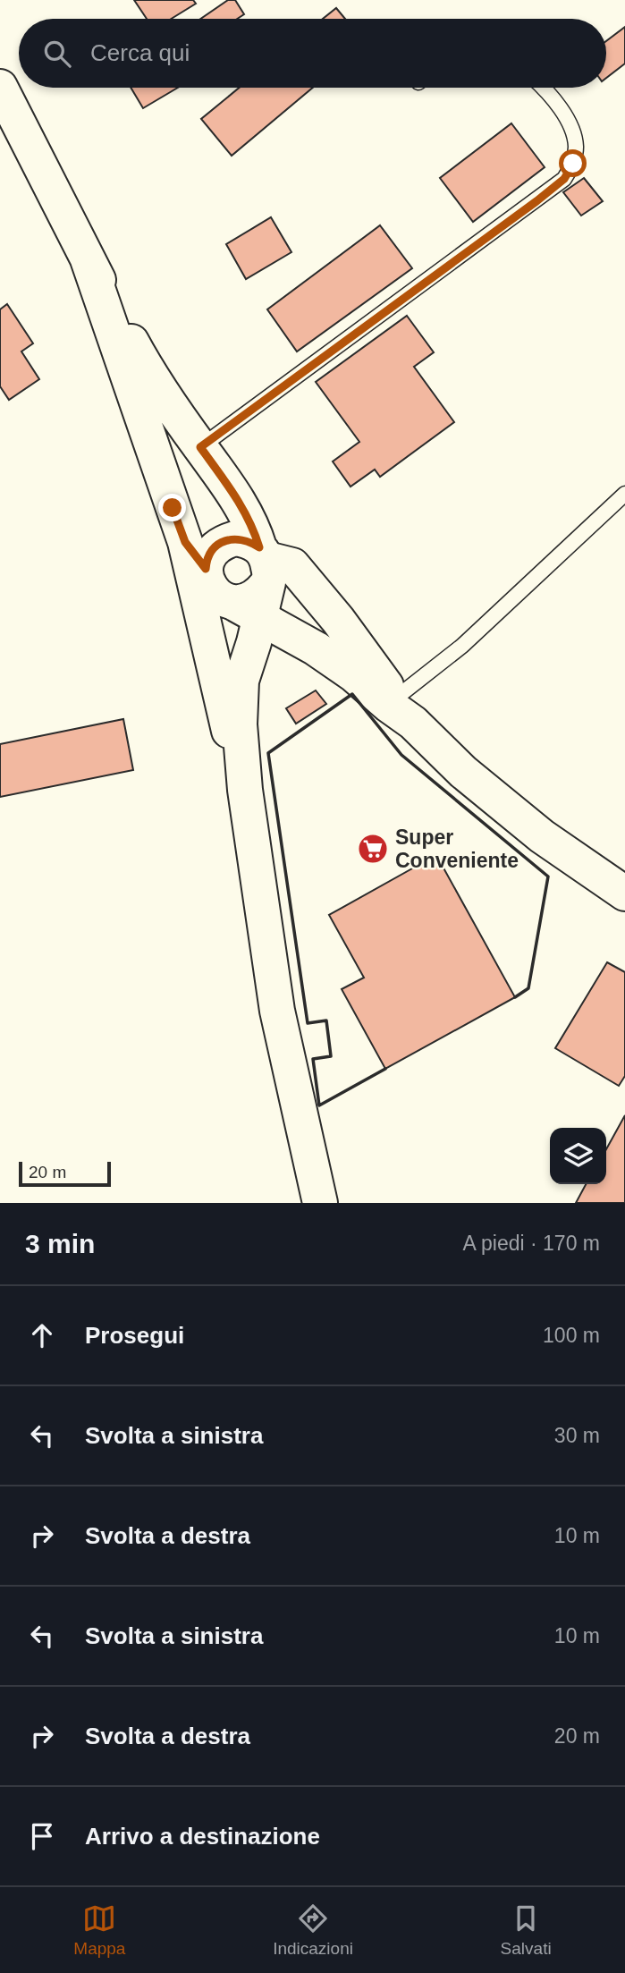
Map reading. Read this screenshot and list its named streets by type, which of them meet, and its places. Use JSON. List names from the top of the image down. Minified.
{"places":{"supermarket":["Super Conveniente"]},"scale_bar":"20 m","page":{"search":"Cerca qui","scale":"20 m","heading":["3 min","A piedi · 170 m"],"list":[["Prosegui","100 m"],["Svolta a sinistra","30 m"],["Svolta a destra","10 m"],["Svolta a sinistra","10 m"],["Svolta a destra","20 m"],"Arrivo a destinazione"],"nav":["Mappa","Indicazioni","Salvati"]}}
